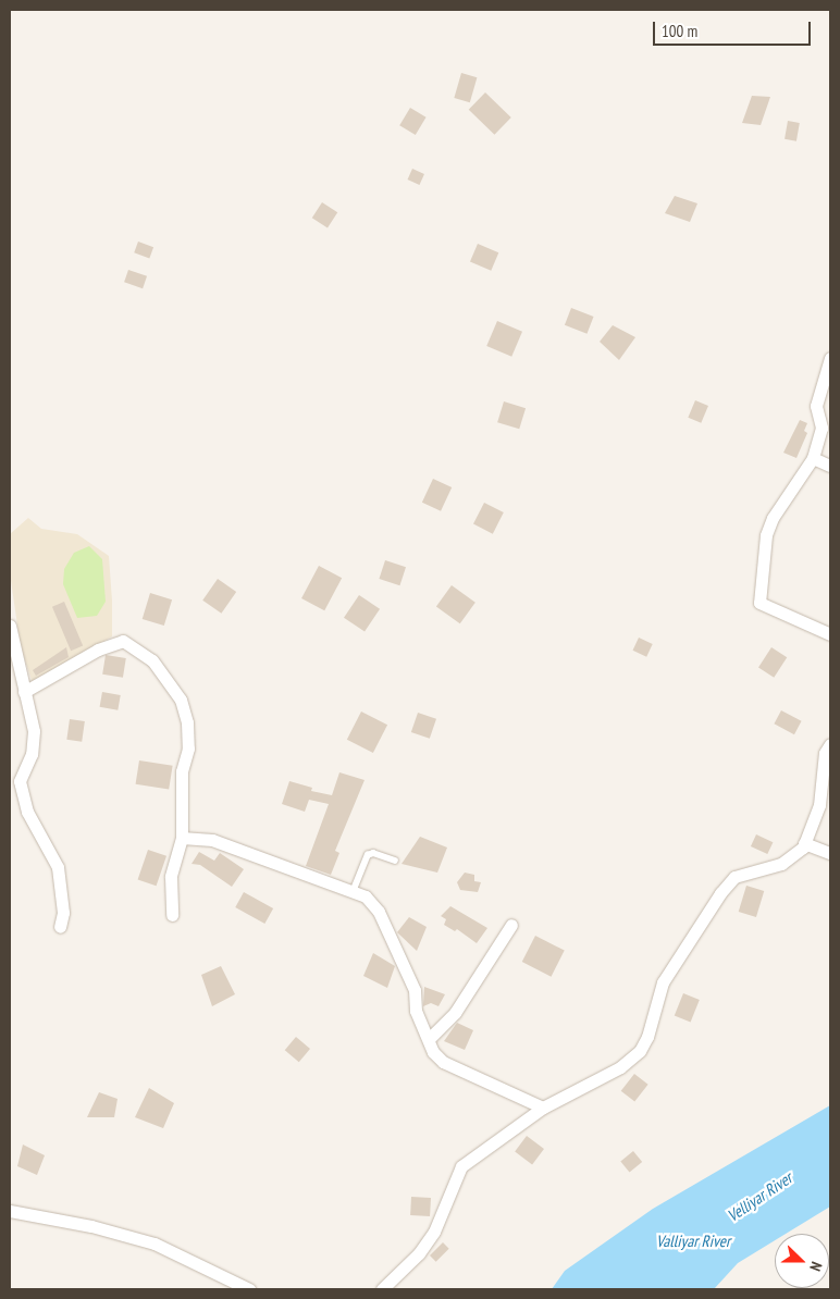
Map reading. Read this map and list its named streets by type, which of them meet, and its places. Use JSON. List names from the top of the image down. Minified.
{"water":["Velliyar River","Valliyar River"],"scale_bar":"100 m","north":"right"}
